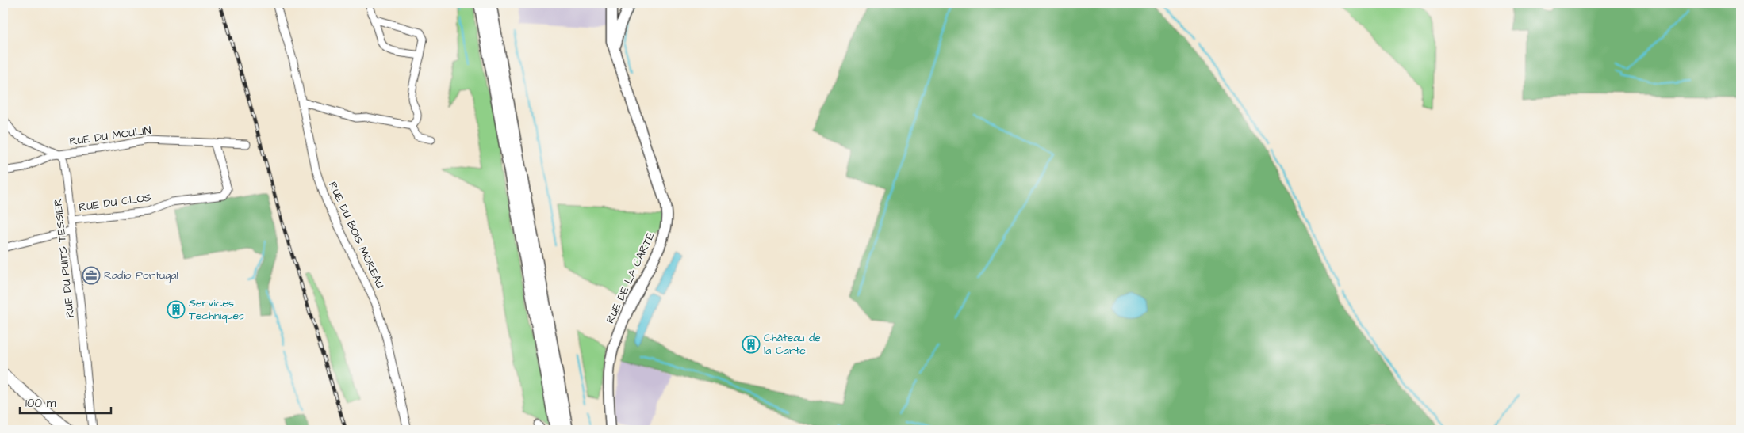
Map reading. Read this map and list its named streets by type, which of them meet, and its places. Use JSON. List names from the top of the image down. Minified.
{"streets":{"street":["RUE DU MOULIN","RUE DU CLOS","RUE DU BOIS MOREAU","RUE DU PUITS TESSIER","RUE DE LA CARTE"]},"crossings":[["RUE DU MOULIN","RUE DU CLOS"],["RUE DU MOULIN","RUE DU PUITS TESSIER"],["RUE DU CLOS","RUE DU PUITS TESSIER"]],"places":{"office":["Radio Portugal"],"building":["Services Techniques","Château de la Carte"]},"scale_bar":"100 m"}
